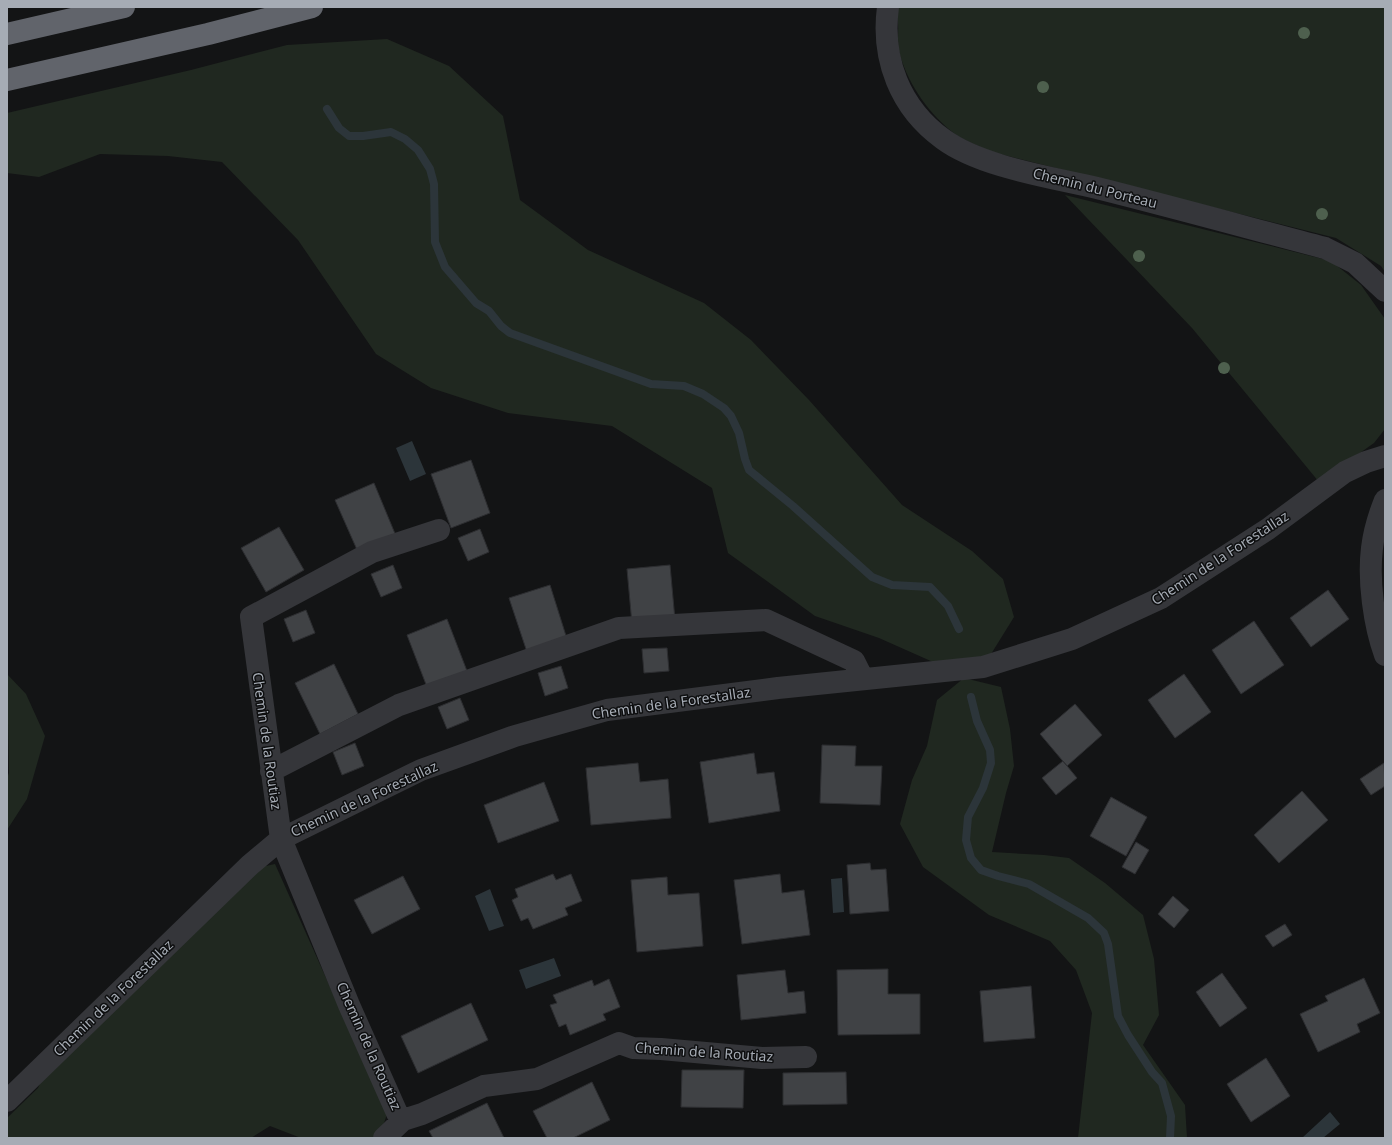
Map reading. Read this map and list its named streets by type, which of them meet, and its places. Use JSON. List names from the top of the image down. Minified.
{"streets":{"street":["Chemin du Porteau","Chemin de la Forestallaz","Chemin de la Routiaz"]},"crossings":[["Chemin de la Forestallaz","Chemin de la Routiaz"]]}
